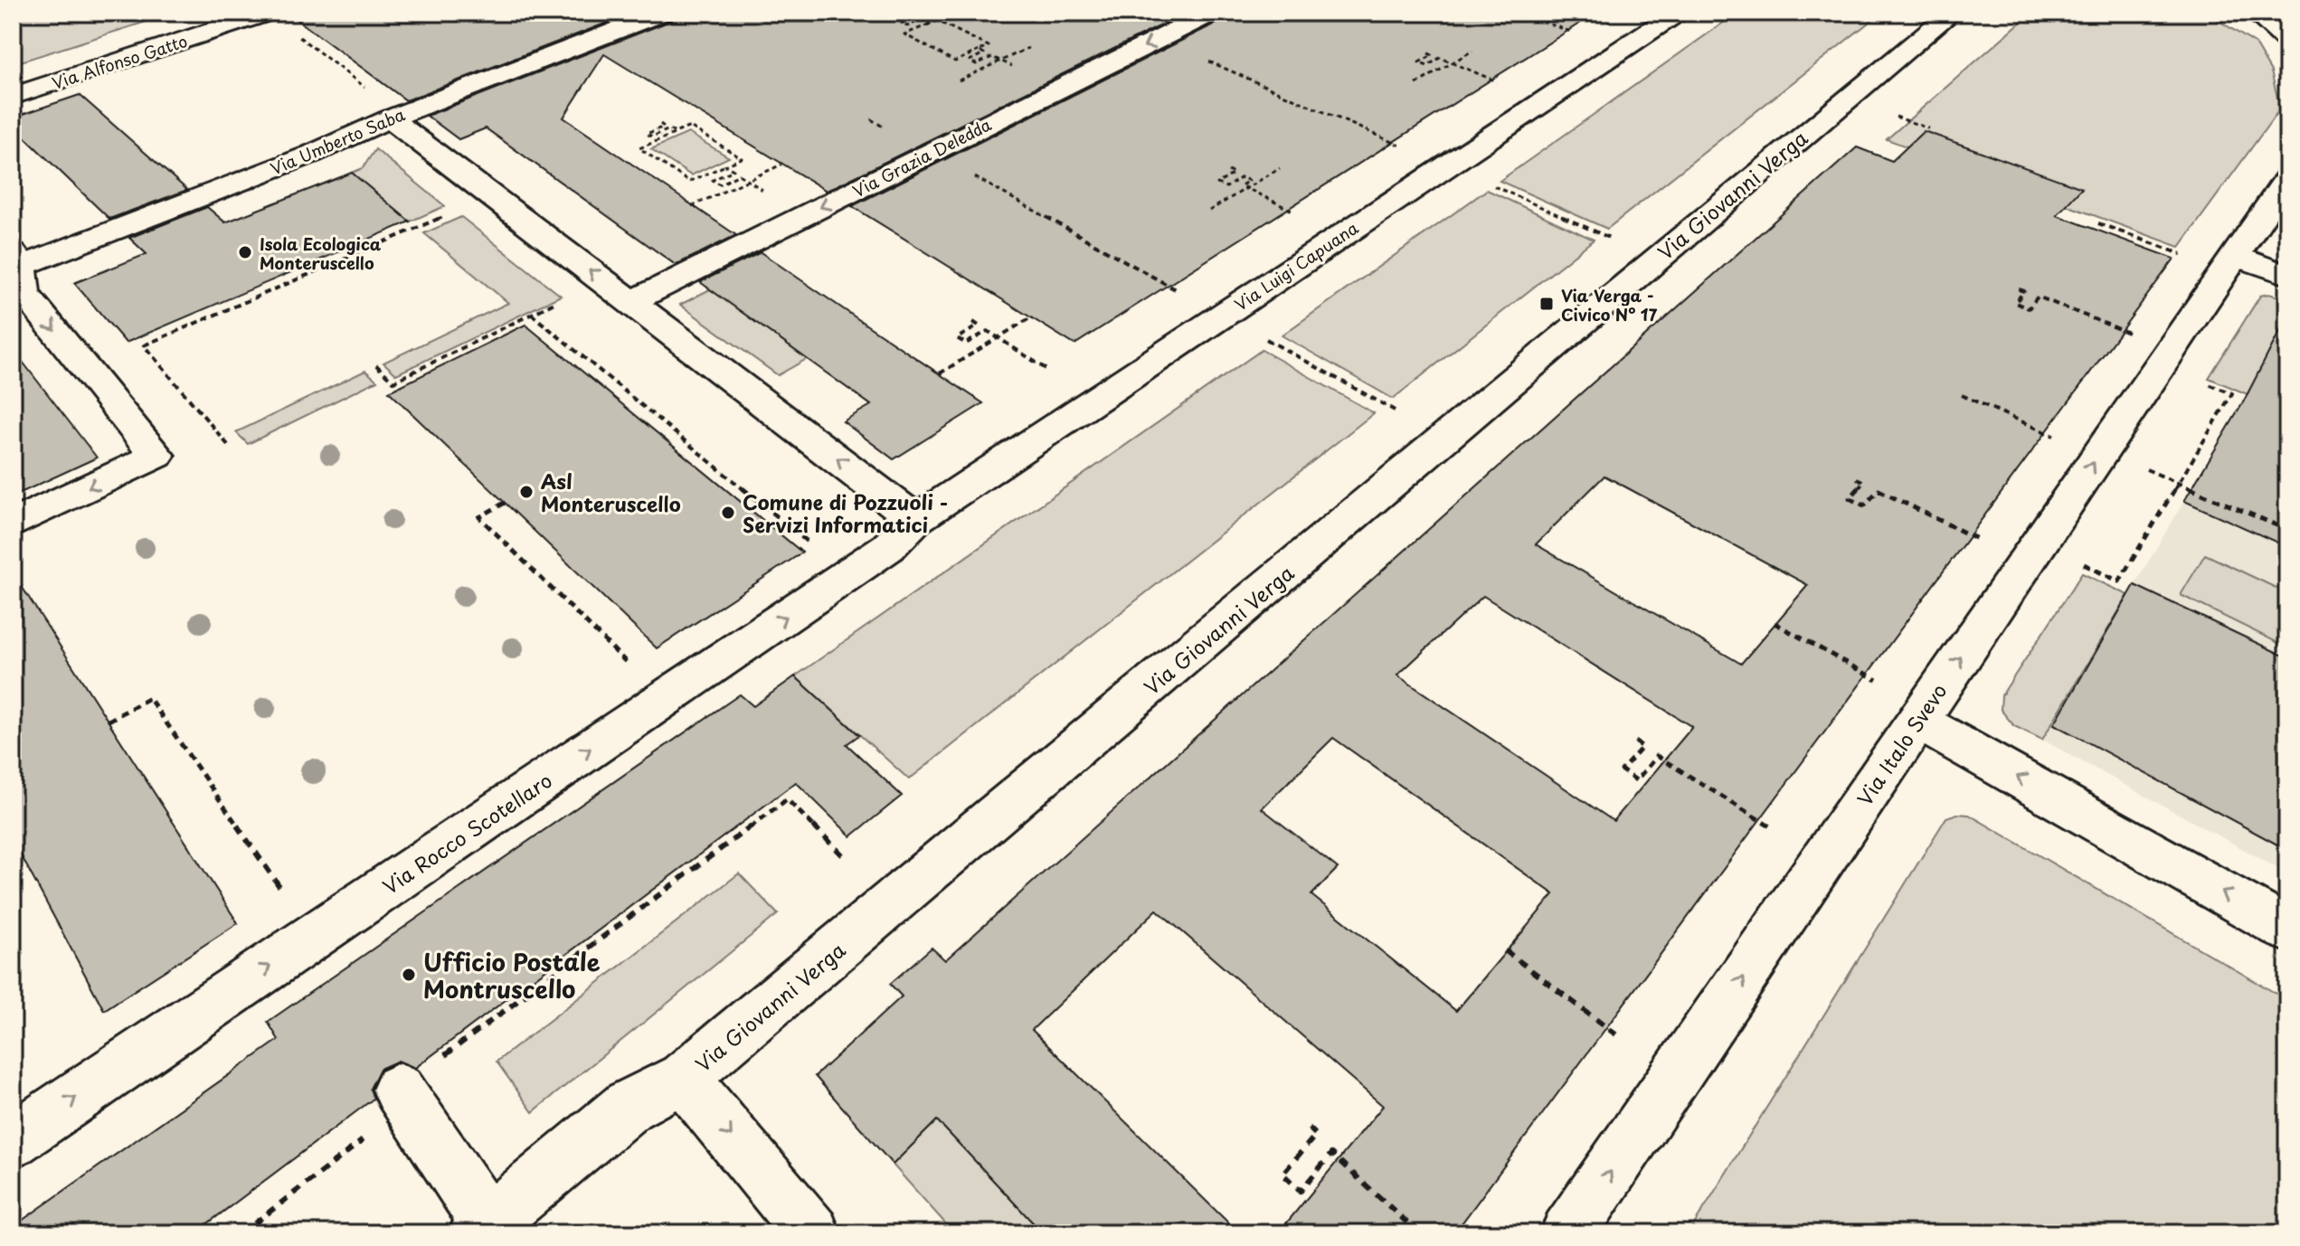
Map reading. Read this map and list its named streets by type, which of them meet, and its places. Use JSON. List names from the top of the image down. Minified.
{"streets":{"street":["Via Alfonso Gatto","Via Umberto Saba","Via Grazia Deledda","Via Giovanni Verga","Via Luigi Capuana","Via Italo Svevo","Via Rocco Scotellaro"]},"crossings":[["Via Luigi Capuana","Via Rocco Scotellaro"]],"one_way":["Via Grazia Deledda","Via Italo Svevo","Via Rocco Scotellaro"],"places":{"other":["Isola Ecologica Monteruscello","Asl Monteruscello","Comune di Pozzuoli - Servizi Informatici","Ufficio Postale Montruscello"],"transit":["Via Verga - Civico N° 17"]}}
